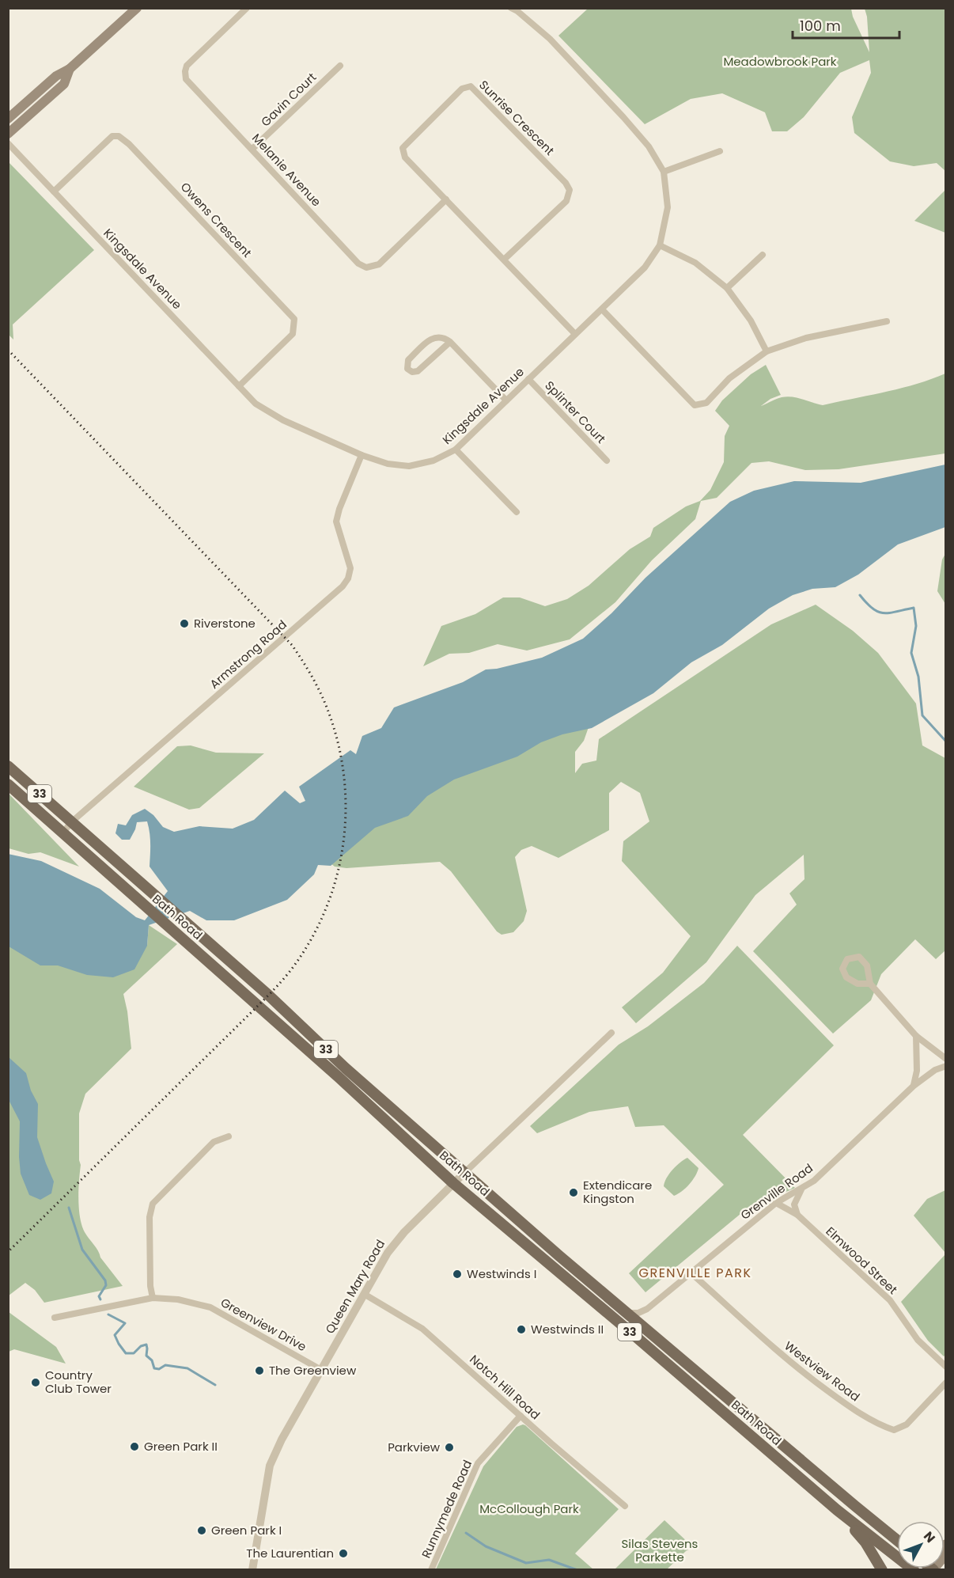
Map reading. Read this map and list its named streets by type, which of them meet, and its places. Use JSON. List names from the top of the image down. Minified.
{"streets":{"main road":["33","Bath Road"],"street":["Gavin Court","Sunrise Crescent","Melanie Avenue","Owens Crescent","Kingsdale Avenue","Splinter Court","Armstrong Road","Grenville Road","Elmwood Street","Queen Mary Road","Greenview Drive","Westview Road","Notch Hill Road","Runnymede Road"]},"crossings":[["Gavin Court","Melanie Avenue"],["Sunrise Crescent","Melanie Avenue"],["Sunrise Crescent","Kingsdale Avenue"],["Owens Crescent","Kingsdale Avenue"],["Kingsdale Avenue","Splinter Court"],["Kingsdale Avenue","Armstrong Road"],["Armstrong Road","Bath Road"],["Bath Road","Grenville Road"],["Bath Road","Queen Mary Road"],["Grenville Road","Elmwood Street"],["Grenville Road","Westview Road"],["Queen Mary Road","Greenview Drive"],["Queen Mary Road","Notch Hill Road"],["Notch Hill Road","Runnymede Road"]],"districts":["GRENVILLE PARK"],"parks":["Meadowbrook Park","McCollough Park","Silas Stevens Parkette"],"places":["Riverstone","Extendicare Kingston","Westwinds I","Westwinds II","The Greenview","Country Club Tower","Green Park II","Parkview","Green Park I","The Laurentian"],"scale_bar":"100 m","north":"top right"}
